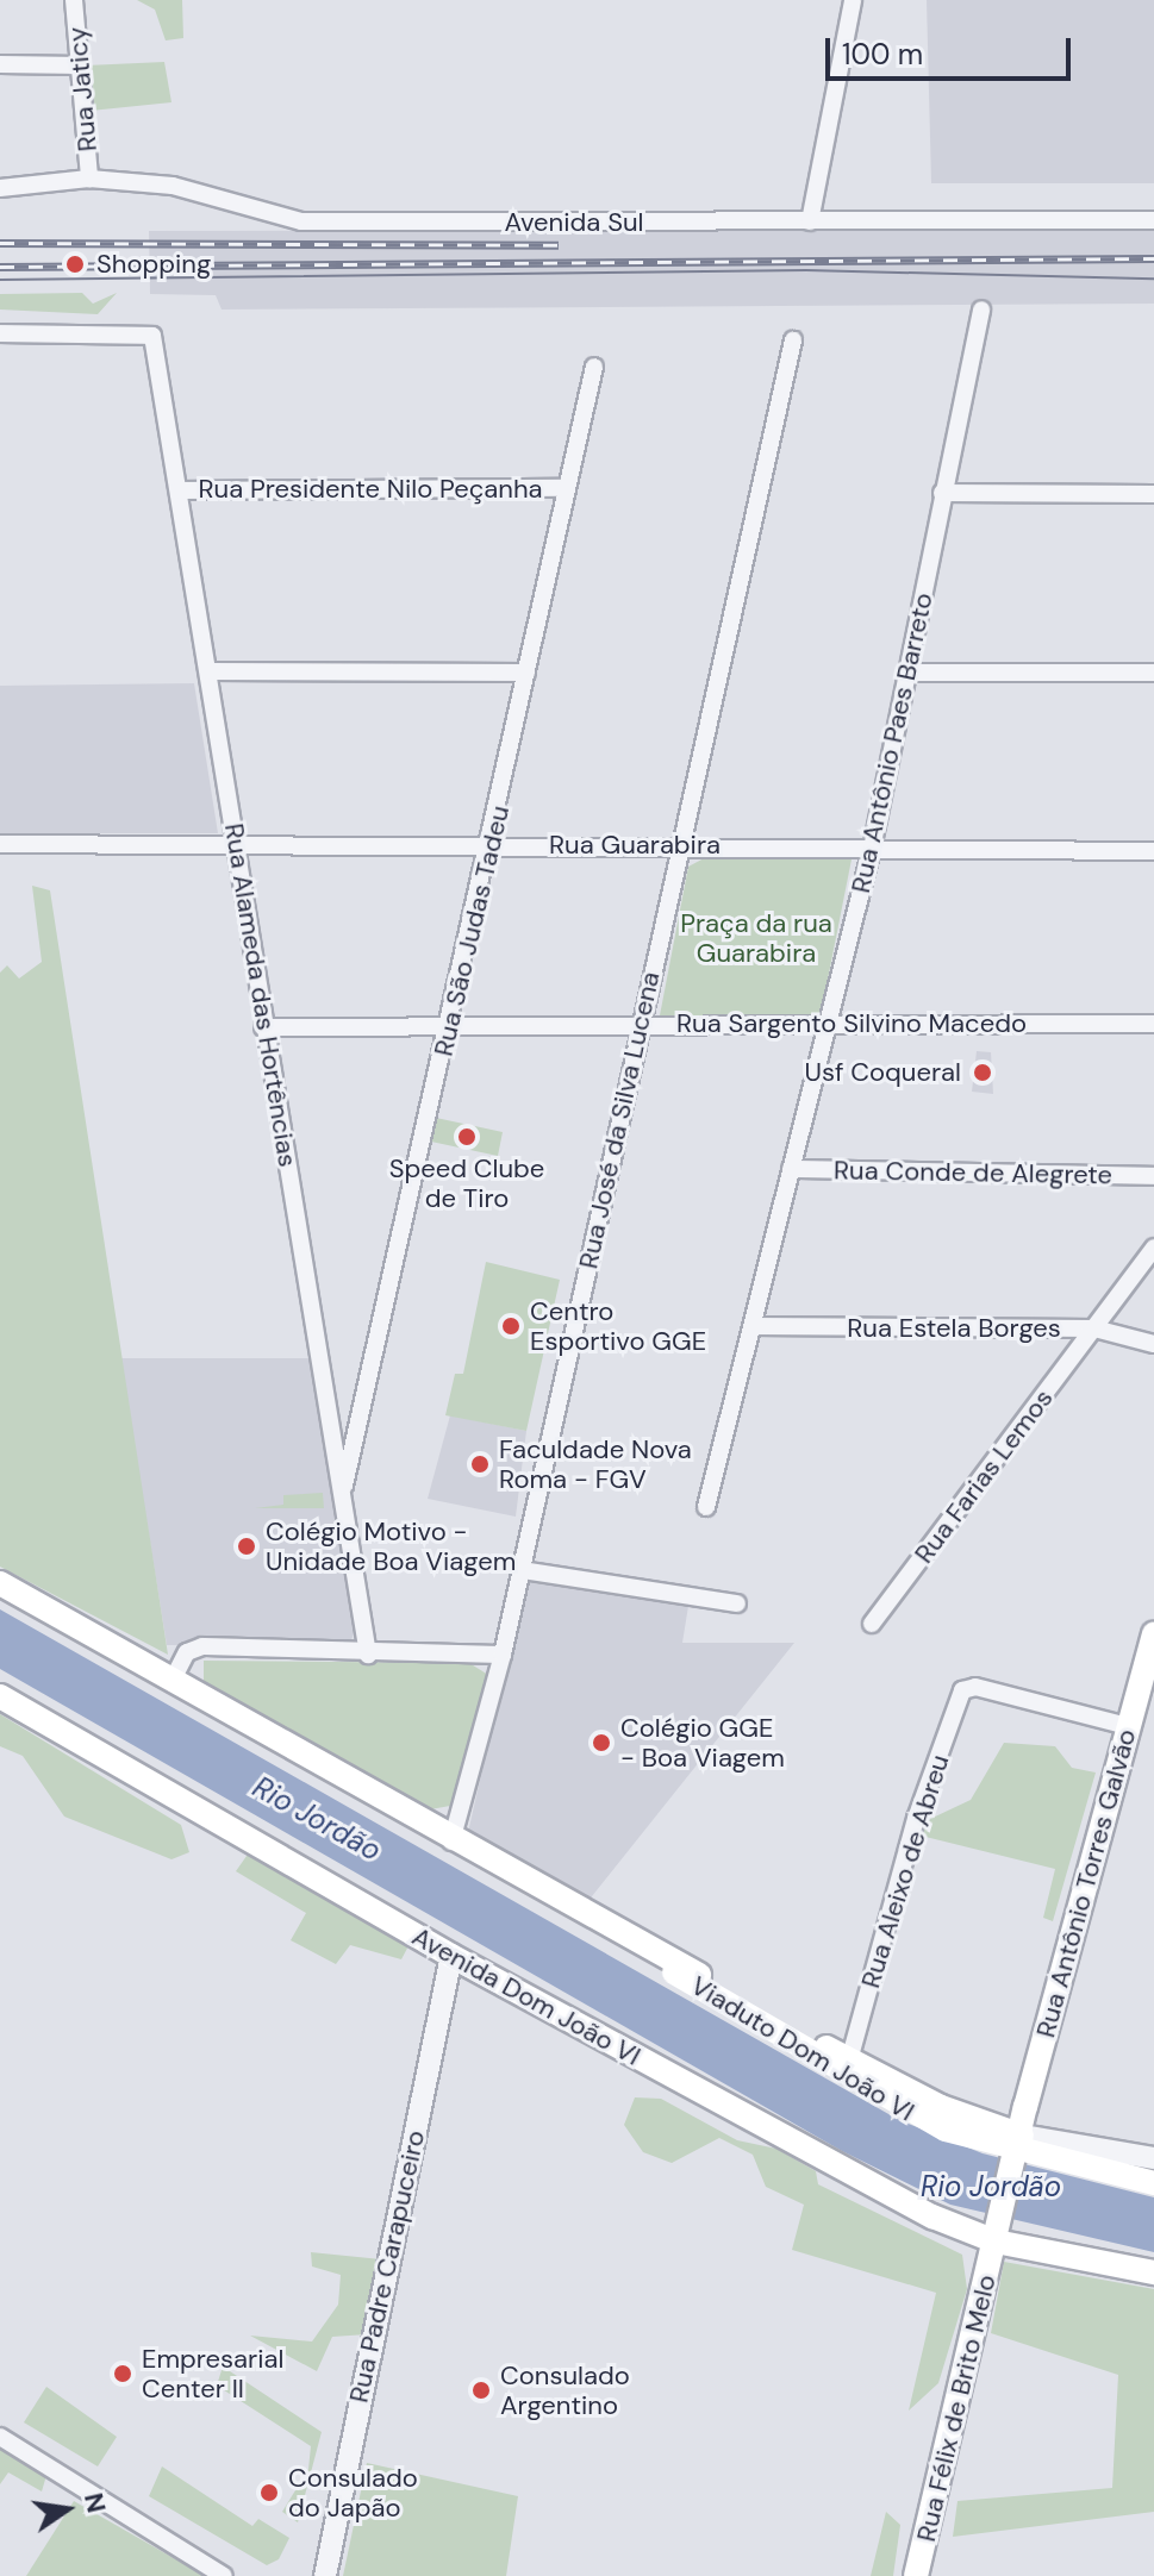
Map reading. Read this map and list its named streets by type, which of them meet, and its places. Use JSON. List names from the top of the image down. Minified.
{"streets":{"main road":["Rua Antônio Torres Galvão","Avenida Dom João VI","Viaduto Dom João VI","Rua Félix de Brito Melo"],"street":["Rua Jaticy","Avenida Sul","Rua Presidente Nilo Peçanha","Rua Antônio Paes Barreto","Rua Guarabira","Rua São Judas Tadeu","Rua Alameda das Hortências","Rua Sargento Silvino Macedo","Rua José da Silva Lucena","Rua Conde de Alegrete","Rua Estela Borges","Rua Farias Lemos","Rua Aleixo de Abreu","Rua Padre Carapuceiro"]},"crossings":[["Rua Jaticy","Avenida Sul"],["Rua Presidente Nilo Peçanha","Rua São Judas Tadeu"],["Rua Presidente Nilo Peçanha","Rua Alameda das Hortências"],["Rua Antônio Paes Barreto","Rua Guarabira"],["Rua Antônio Paes Barreto","Rua Sargento Silvino Macedo"],["Rua Antônio Paes Barreto","Rua Conde de Alegrete"],["Rua Antônio Paes Barreto","Rua Estela Borges"],["Rua Guarabira","Rua São Judas Tadeu"],["Rua Guarabira","Rua Alameda das Hortências"],["Rua Guarabira","Rua José da Silva Lucena"],["Rua São Judas Tadeu","Rua Alameda das Hortências"],["Rua São Judas Tadeu","Rua Sargento Silvino Macedo"],["Rua Alameda das Hortências","Rua Sargento Silvino Macedo"],["Rua Sargento Silvino Macedo","Rua José da Silva Lucena"],["Rua Estela Borges","Rua Farias Lemos"],["Rua Aleixo de Abreu","Rua Antônio Torres Galvão"],["Rua Antônio Torres Galvão","Rua Félix de Brito Melo"],["Avenida Dom João VI","Rua Padre Carapuceiro"],["Avenida Dom João VI","Rua Félix de Brito Melo"]],"water":["Rio Jordão"],"parks":["Praça da rua Guarabira"],"places":["Shopping","Usf Coqueral","Speed Clube de Tiro","Centro Esportivo GGE","Faculdade Nova Roma - FGV","Colégio Motivo - Unidade Boa Viagem","Colégio GGE - Boa Viagem","Empresarial Center II","Consulado Argentino","Consulado do Japão"],"scale_bar":"100 m","north":"right"}
